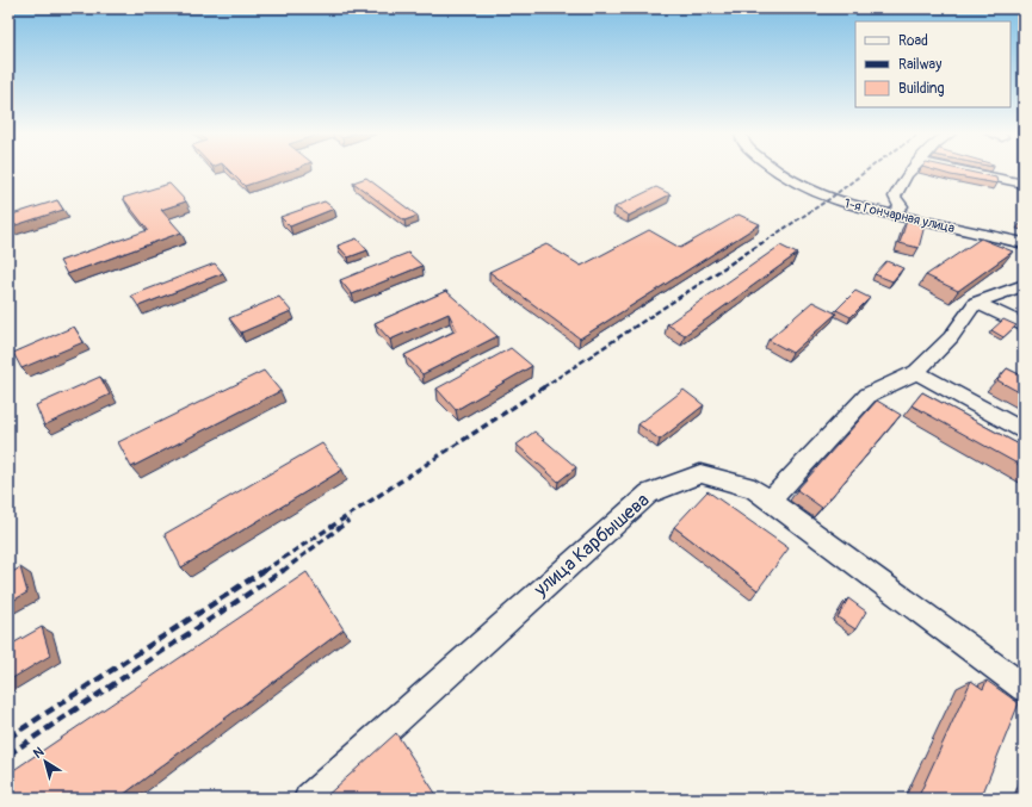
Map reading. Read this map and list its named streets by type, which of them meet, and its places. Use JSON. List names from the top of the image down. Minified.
{"streets":{"street":["1-я Гончарная улица","улица Карбышева"]},"legend":["Road","Railway","Building"],"north":"top left"}
